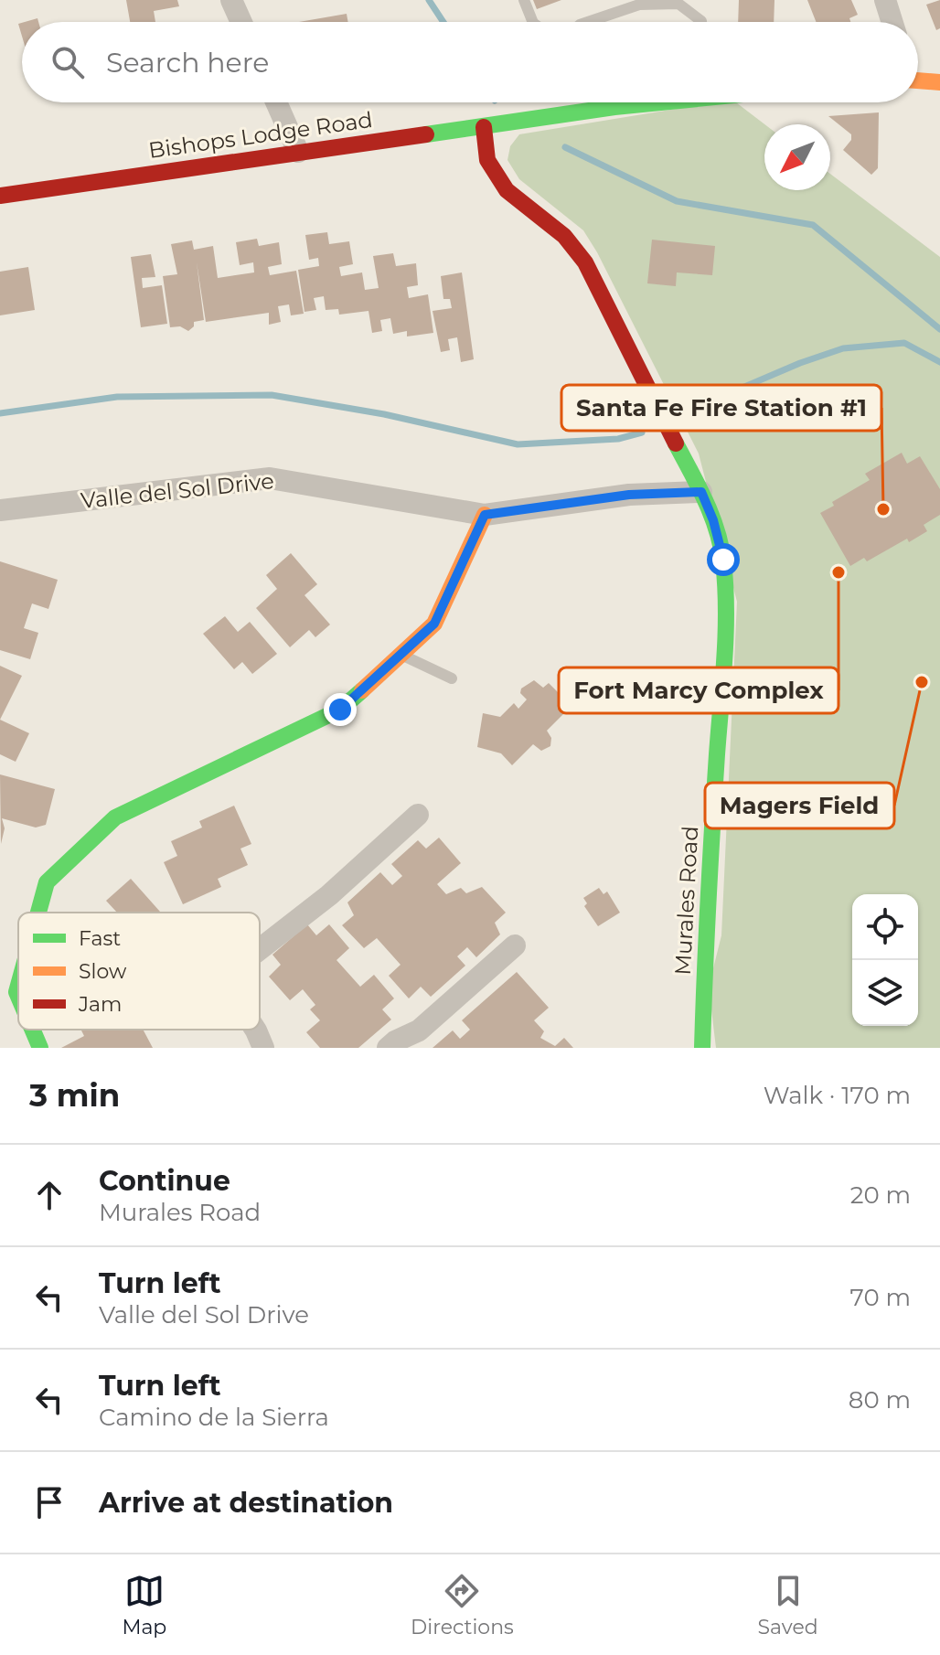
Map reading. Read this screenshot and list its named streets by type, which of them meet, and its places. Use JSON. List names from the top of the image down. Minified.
{"streets":{"street":["Bishops Lodge Road","Valle del Sol Drive","Murales Road"]},"crossings":[["Bishops Lodge Road","Murales Road"],["Valle del Sol Drive","Murales Road"]],"places":["Santa Fe Fire Station #1","Fort Marcy Complex","Magers Field"],"legend":["Fast","Slow","Jam"],"north":"bottom left","page":{"search":"Search here","heading":["3 min","Walk · 170 m"],"list":[["Continue","Murales Road","20 m"],["Turn left","Valle del Sol Drive","70 m"],["Turn left","Camino de la Sierra","80 m"],"Arrive at destination"],"nav":["Map","Directions","Saved"]}}
